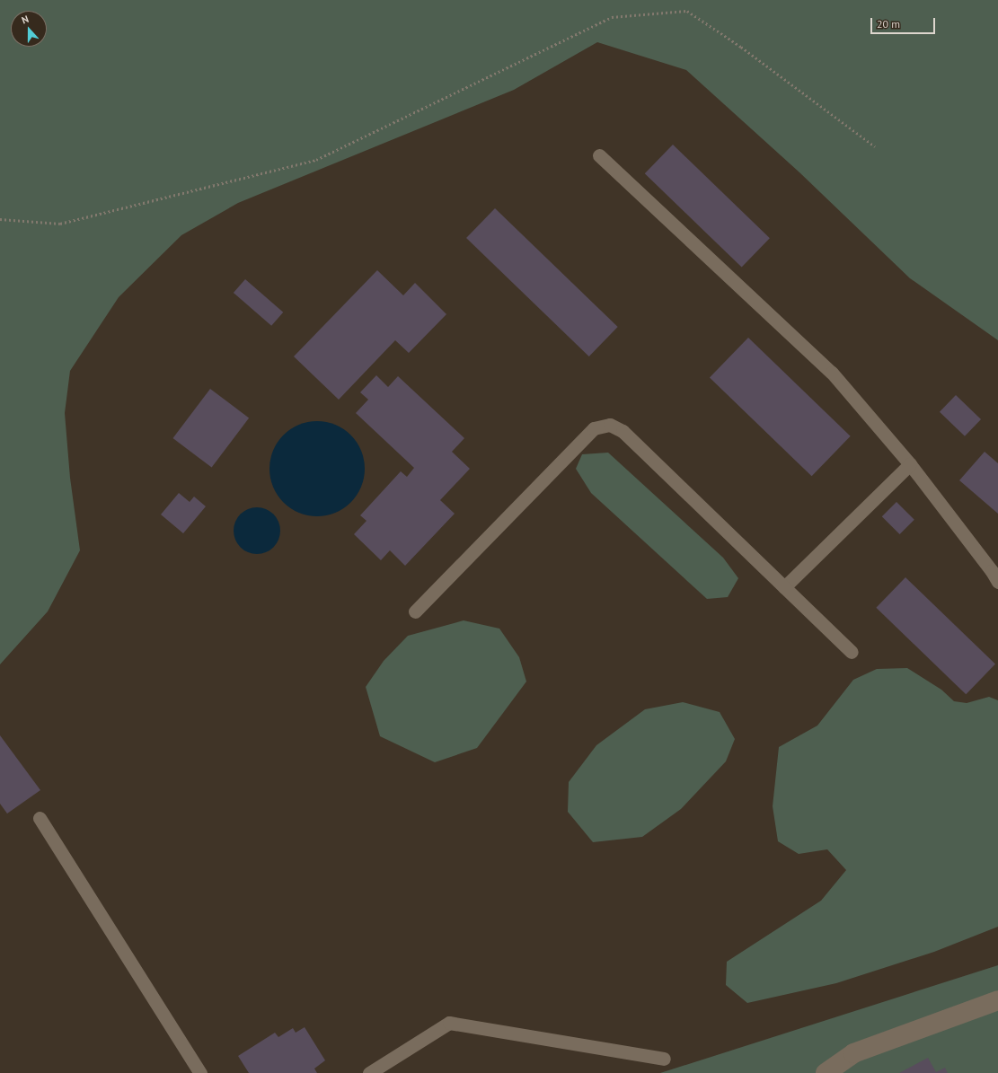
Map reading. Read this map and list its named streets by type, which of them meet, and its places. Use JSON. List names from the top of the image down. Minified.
{"scale_bar":"20 m","north":"top"}
